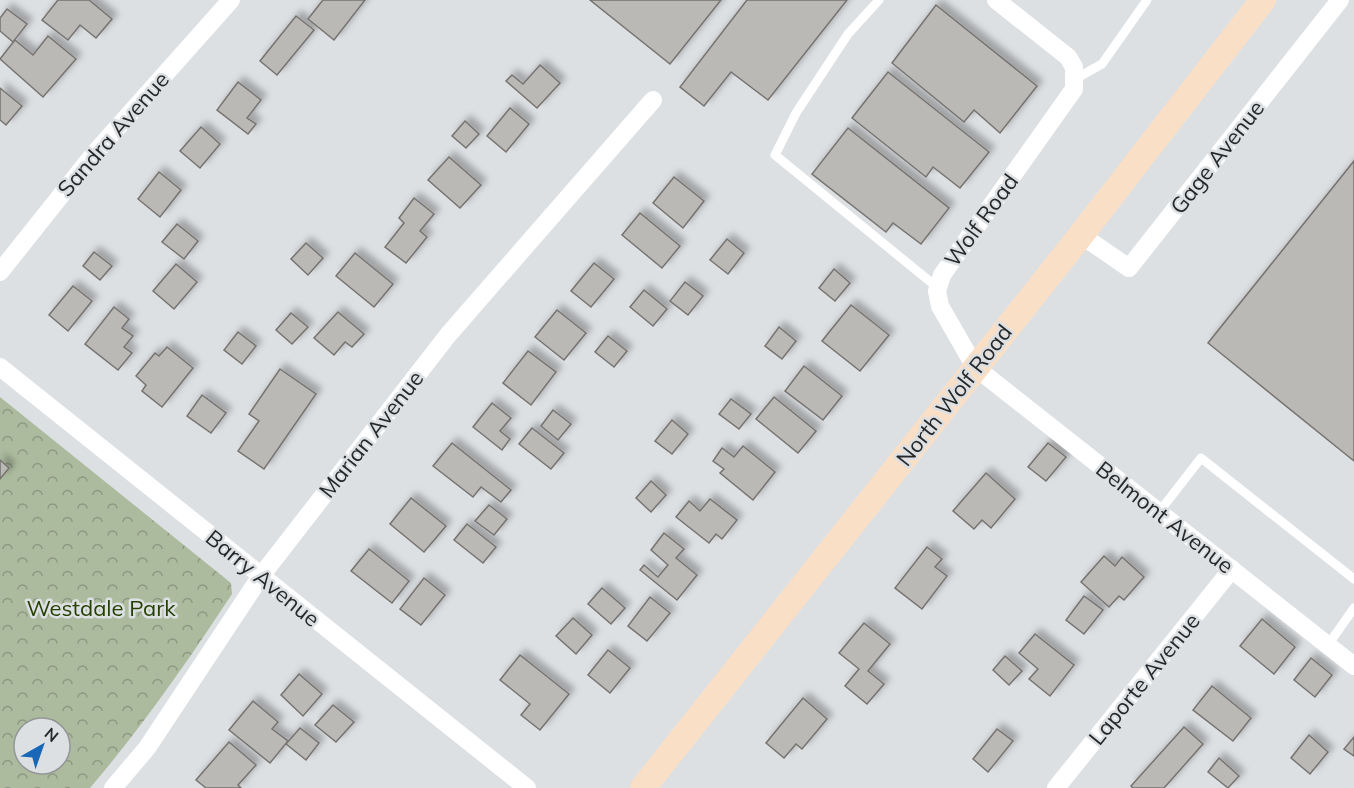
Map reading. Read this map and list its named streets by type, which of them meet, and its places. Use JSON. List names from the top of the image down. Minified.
{"streets":{"main road":["North Wolf Road"],"street":["Sandra Avenue","Gage Avenue","Wolf Road","Marian Avenue","Belmont Avenue","Barry Avenue","Laporte Avenue"]},"crossings":[["Gage Avenue","North Wolf Road"],["Wolf Road","North Wolf Road"],["Wolf Road","Belmont Avenue"],["North Wolf Road","Belmont Avenue"],["Marian Avenue","Barry Avenue"],["Belmont Avenue","Laporte Avenue"]],"parks":["Westdale Park"],"north":"top right"}
